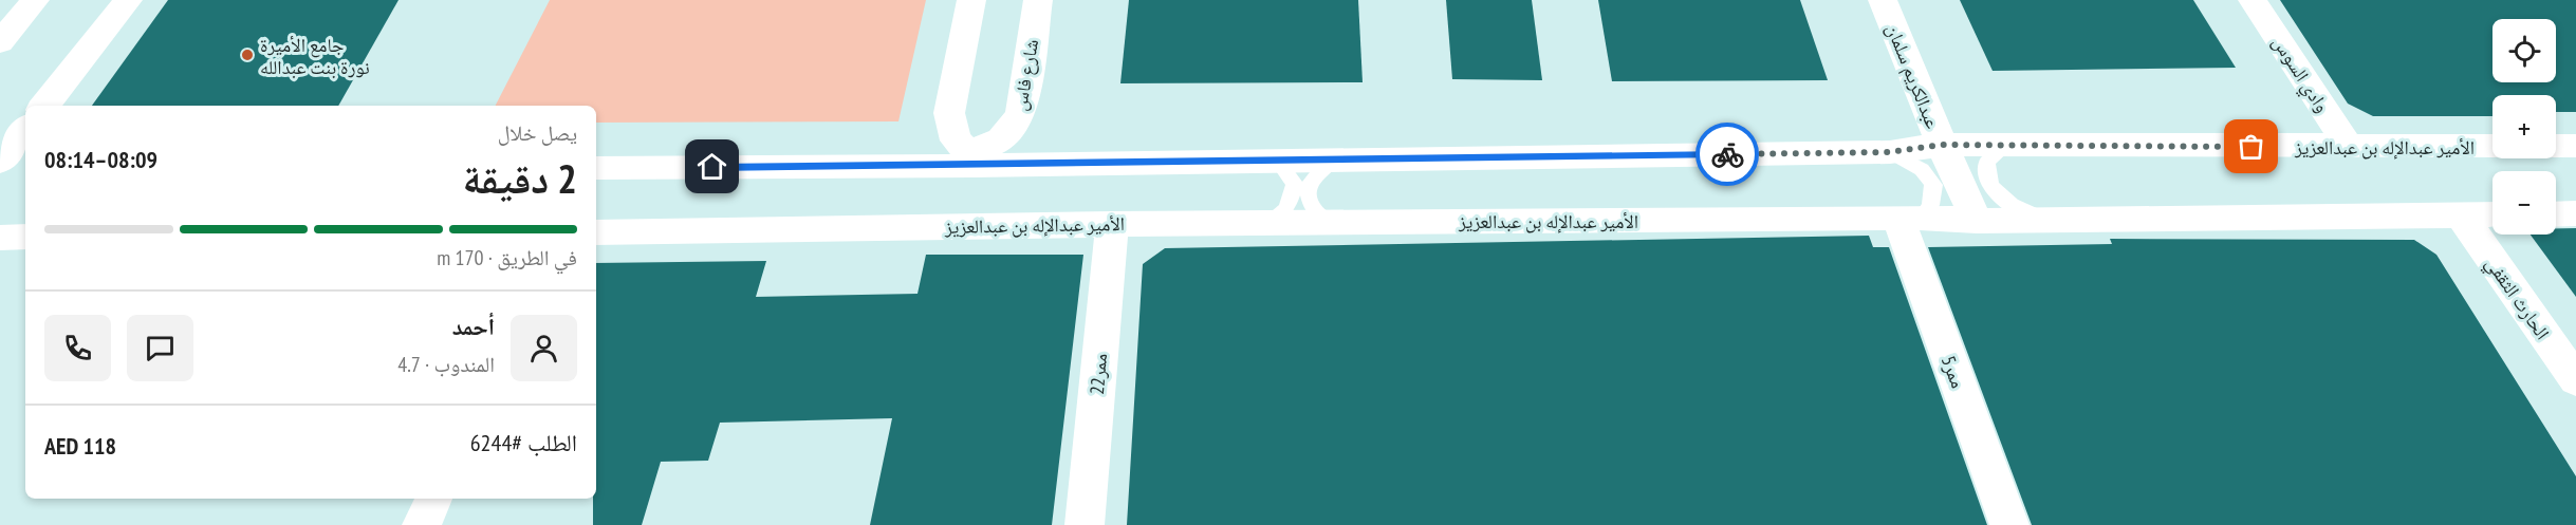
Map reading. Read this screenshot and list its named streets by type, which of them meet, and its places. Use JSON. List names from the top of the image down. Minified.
{"streets":{"street":["وادي السوس","شارع فاس","عبدالكريم سلمان","الأمير عبدالإله بن عبدالعزيز","الحارث الثقفي","ممر5","ممر22"]},"crossings":[["وادي السوس","الأمير عبدالإله بن عبدالعزيز"],["عبدالكريم سلمان","الأمير عبدالإله بن عبدالعزيز"],["الأمير عبدالإله بن عبدالعزيز","الحارث الثقفي"],["الأمير عبدالإله بن عبدالعزيز","ممر5"],["الأمير عبدالإله بن عبدالعزيز","ممر22"]],"places":["جامع الأميرة نورة بنت عبدالله"],"page":{"map_buttons":["+","−"],"heading":["2 دقيقة","يصل خلال","08:09–08:14"],"panel":["أحمد","المندوب · 4.7","الطلب #6244","AED 118"],"bar":"في الطريق · 170 m"}}
